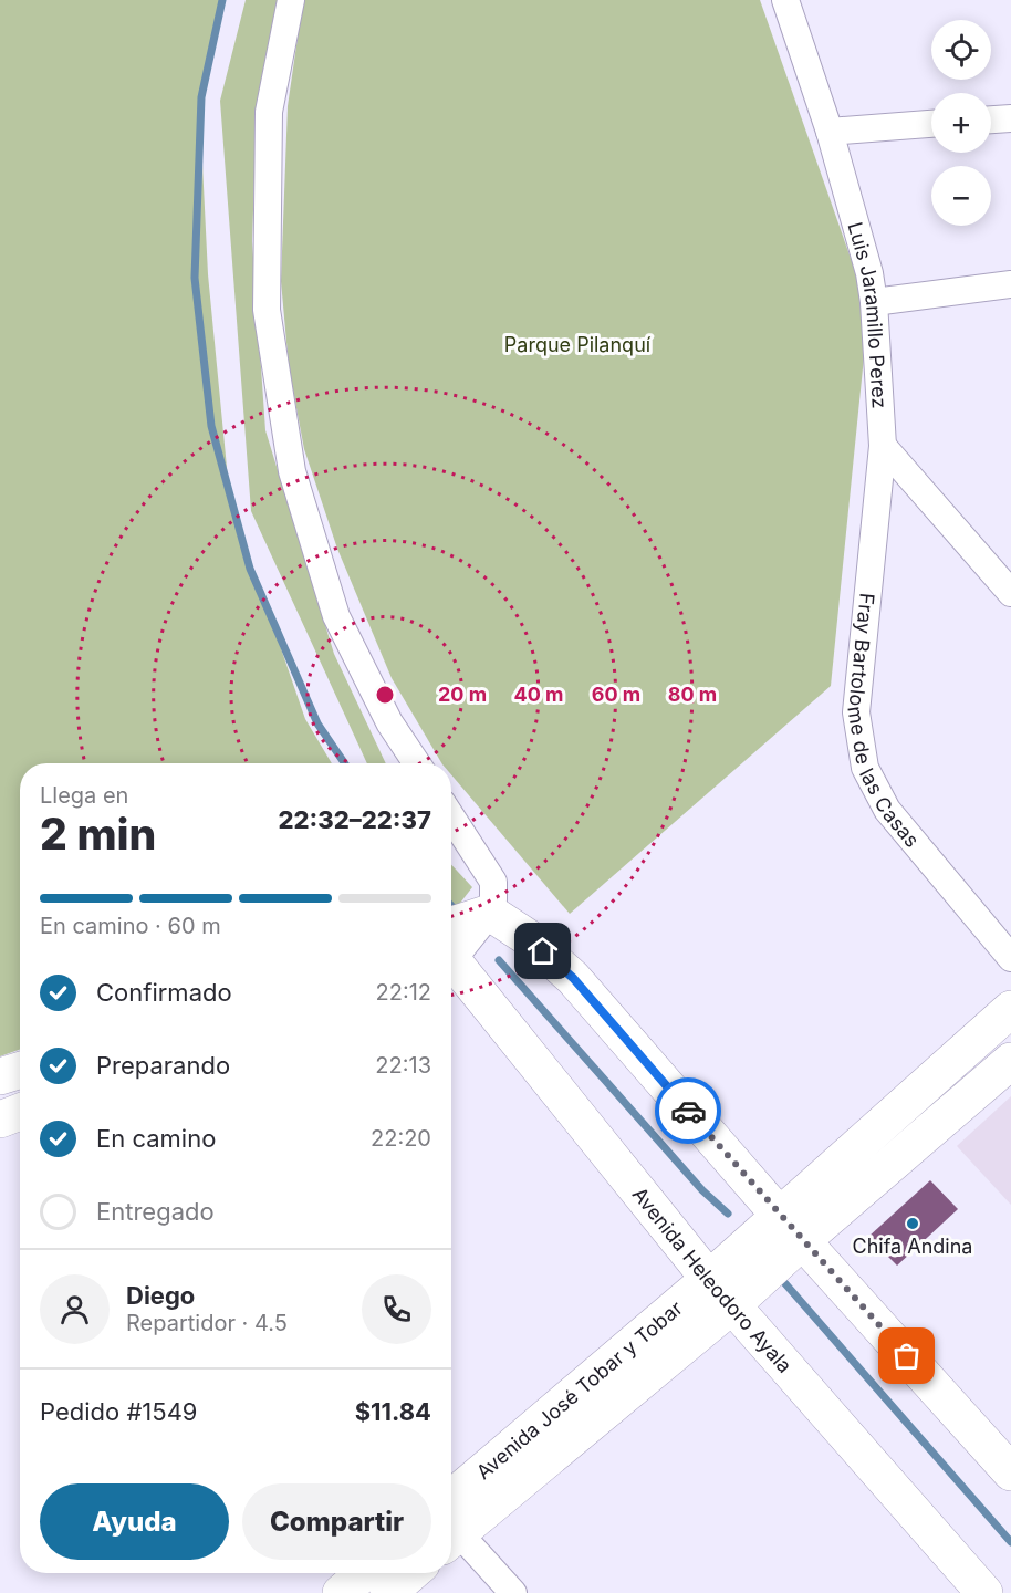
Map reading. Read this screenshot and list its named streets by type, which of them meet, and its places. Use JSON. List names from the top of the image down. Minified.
{"streets":{"main road":["Avenida Heleodoro Ayala","Avenida José Tobar y Tobar"],"street":["Luis Jaramillo Perez","Fray Bartolome de las Casas"]},"crossings":[["Luis Jaramillo Perez","Fray Bartolome de las Casas"],["Avenida Heleodoro Ayala","Avenida José Tobar y Tobar"]],"parks":["Parque Pilanquí"],"places":["Chifa Andina"],"page":{"map_buttons":["+","−"],"heading":["2 min","Llega en","22:32–22:37"],"panel":["Diego","Repartidor · 4.5","Pedido #1549","$11.84"],"bar":"En camino · 60 m","list":[["Confirmado","22:12"],["Preparando","22:13"],["En camino","22:20"],"Entregado"],"buttons":["Ayuda","Compartir"]},"rings":["20 m","40 m","60 m","80 m"]}
